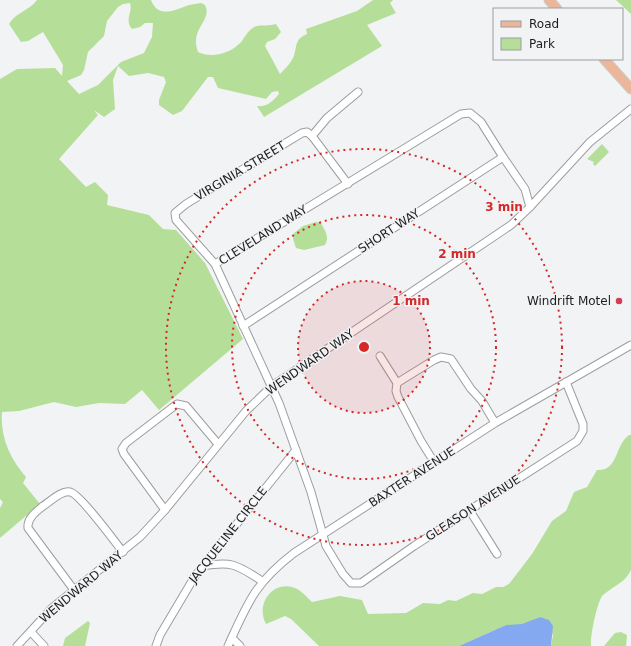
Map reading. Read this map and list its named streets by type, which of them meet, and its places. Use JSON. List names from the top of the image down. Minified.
{"streets":{"street":["VIRGINIA STREET","SHORT WAY","CLEVELAND WAY","WENDWARD WAY","BAXTER AVENUE","GLEASON AVENUE","JACQUELINE CIRCLE"]},"crossings":[["VIRGINIA STREET","CLEVELAND WAY"],["SHORT WAY","CLEVELAND WAY"],["CLEVELAND WAY","WENDWARD WAY"],["CLEVELAND WAY","BAXTER AVENUE"],["CLEVELAND WAY","GLEASON AVENUE"],["CLEVELAND WAY","JACQUELINE CIRCLE"],["BAXTER AVENUE","GLEASON AVENUE"]],"places":["Windrift Motel"],"legend":["Road","Park"],"rings":["3 min","2 min","1 min"]}
